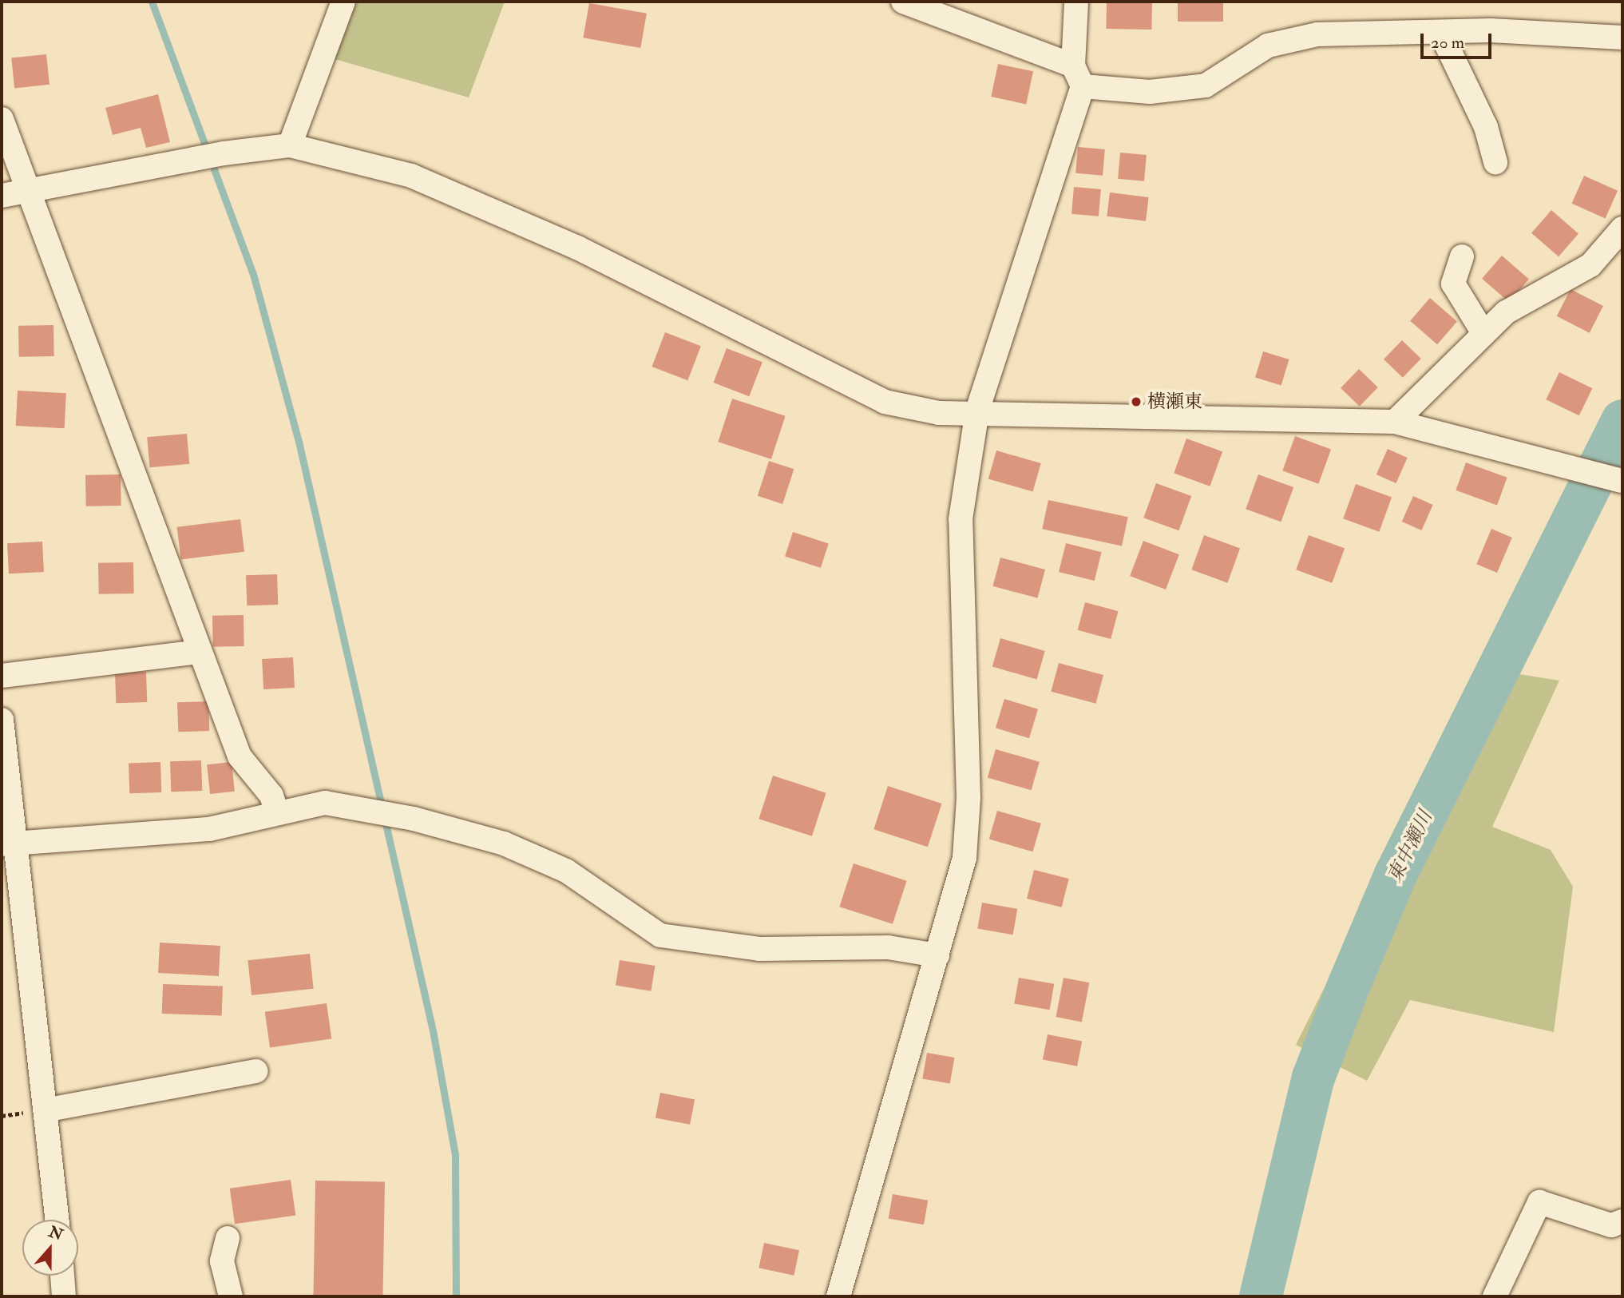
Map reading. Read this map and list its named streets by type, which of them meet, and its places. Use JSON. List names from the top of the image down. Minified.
{"water":["東中瀬川"],"places":["横瀬東"],"scale_bar":"20 m","north":"top"}
